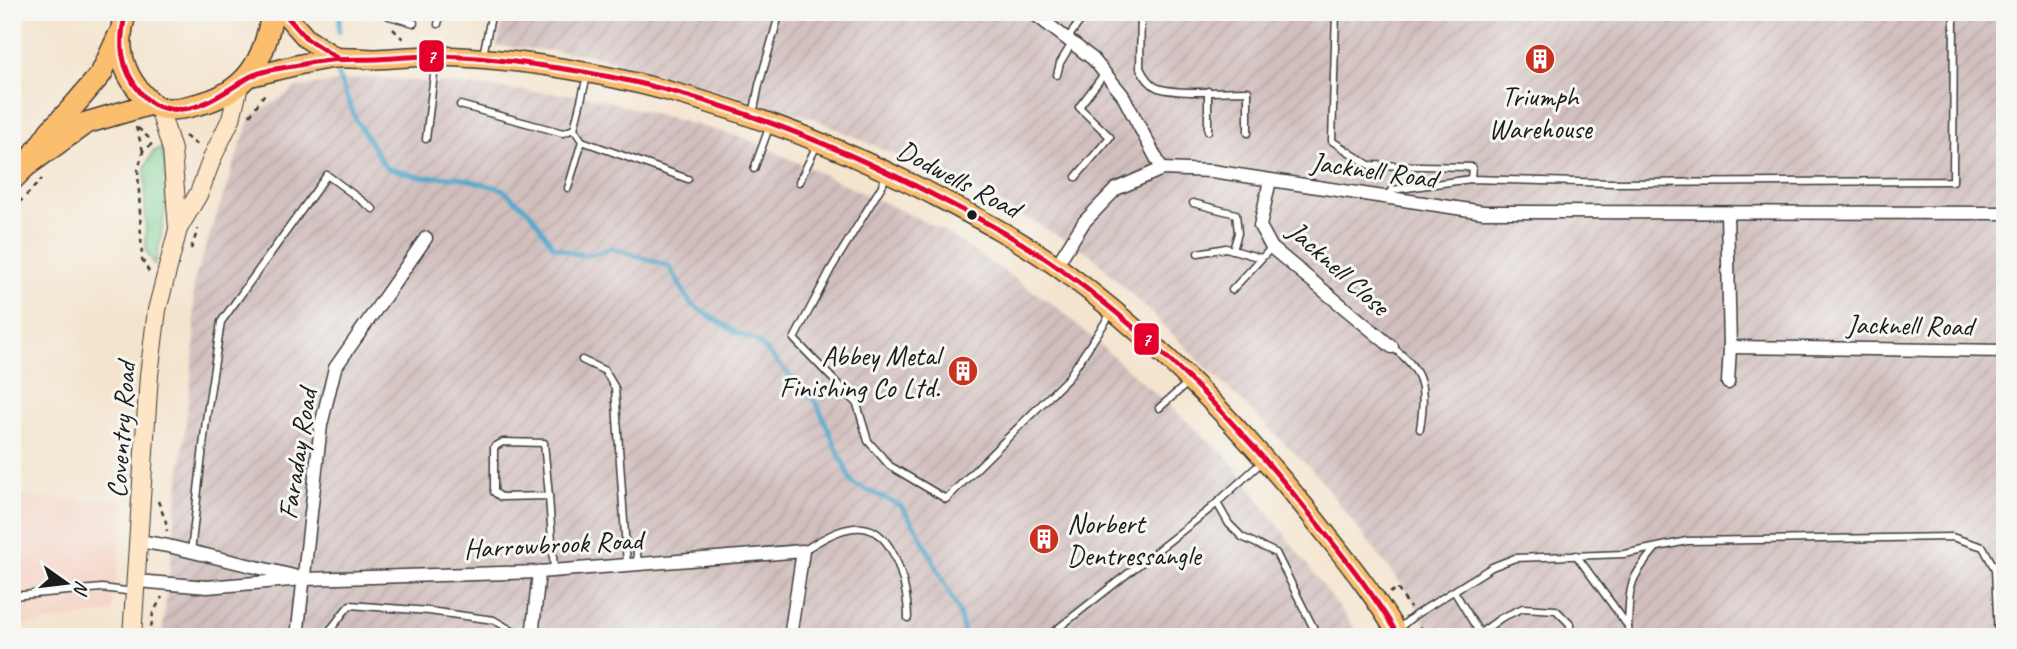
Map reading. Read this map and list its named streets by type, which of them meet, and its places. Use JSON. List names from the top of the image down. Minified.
{"streets":{"main road":["Dodwells Road","Coventry Road"],"street":["Jacknell Road","Jacknell Close","Faraday Road","Harrowbrook Road"]},"crossings":[["Jacknell Road","Dodwells Road"],["Jacknell Road","Jacknell Close"],["Dodwells Road","Coventry Road"],["Coventry Road","Harrowbrook Road"],["Faraday Road","Harrowbrook Road"]],"places":{"building":["Triumph Warehouse","Abbey Metal Finishing Co Ltd.","Norbert Dentressangle"]},"lines":["transit line 7"],"north":"right"}
